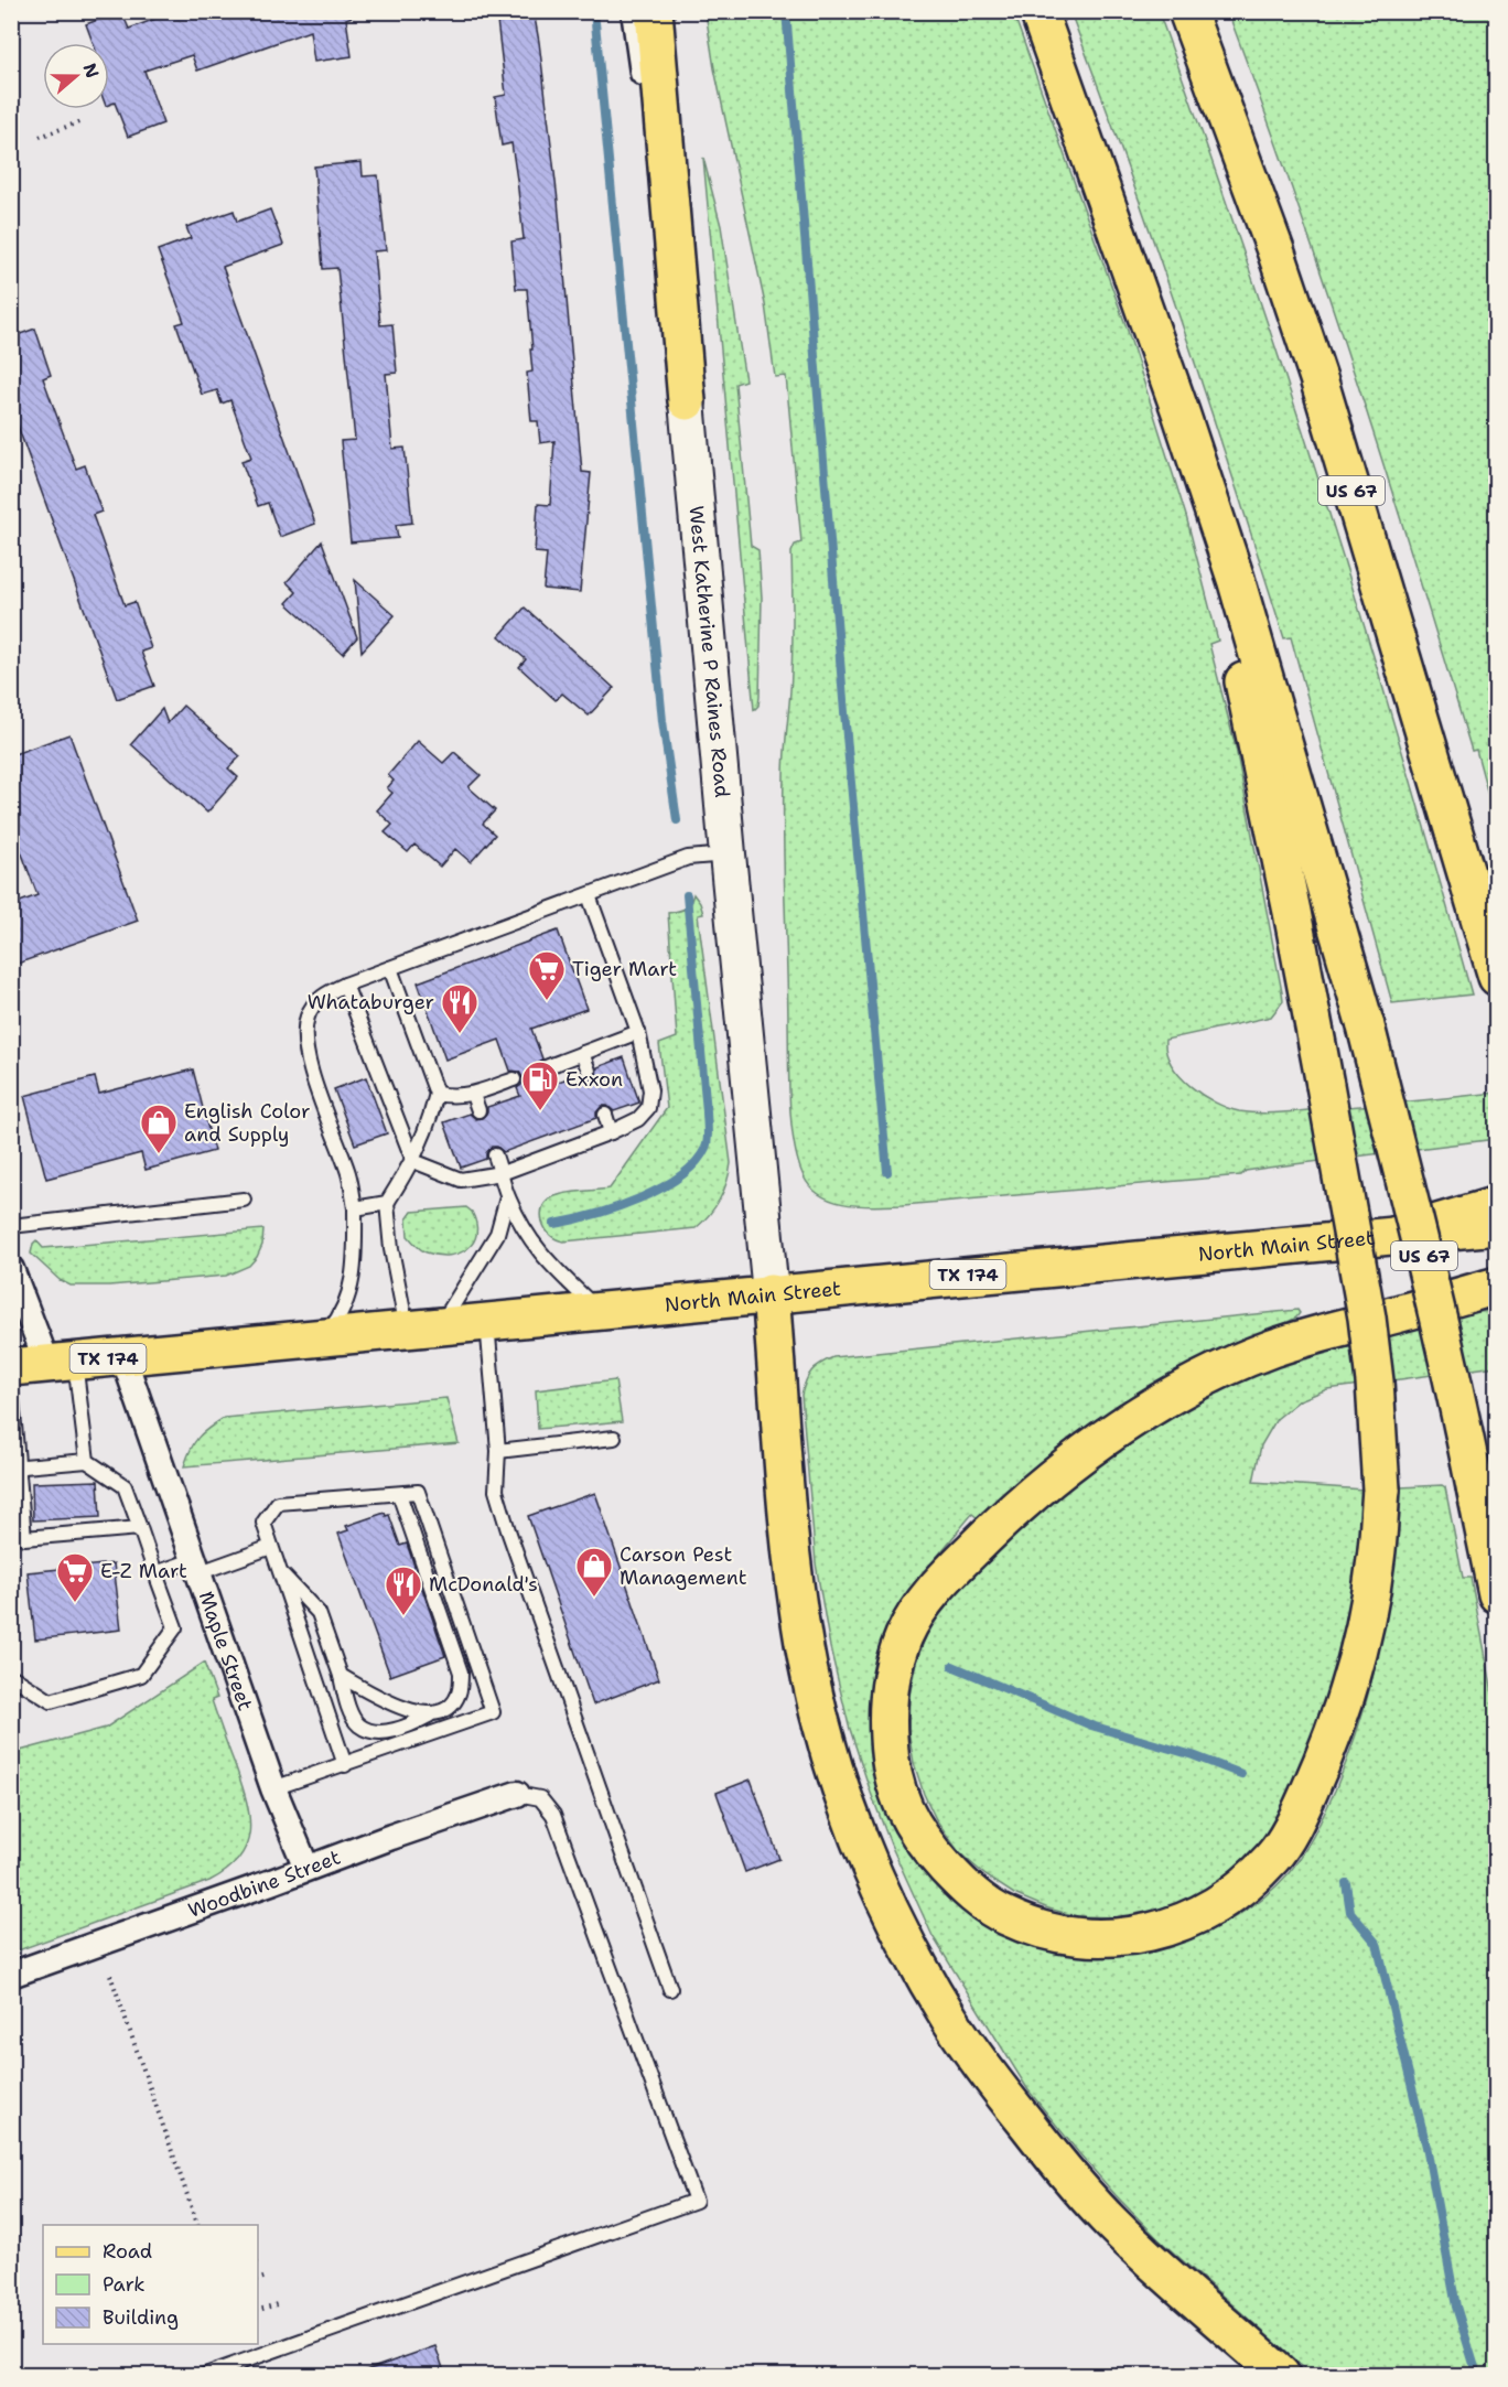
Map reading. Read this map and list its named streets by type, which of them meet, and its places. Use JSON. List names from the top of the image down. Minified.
{"streets":{"main road":["US 67","North Main Street","TX 174"],"street":["West Katherine P Raines Road","Maple Street","Woodbine Street"]},"crossings":[["West Katherine P Raines Road","North Main Street"],["North Main Street","Maple Street"],["Maple Street","Woodbine Street"]],"places":{"supermarket":["Tiger Mart","E-Z Mart"],"restaurant":["Whataburger","McDonald's"],"fuel station":["Exxon"],"shop":["English Color and Supply","Carson Pest Management"]},"legend":["Road","Park","Building"],"north":"right"}
